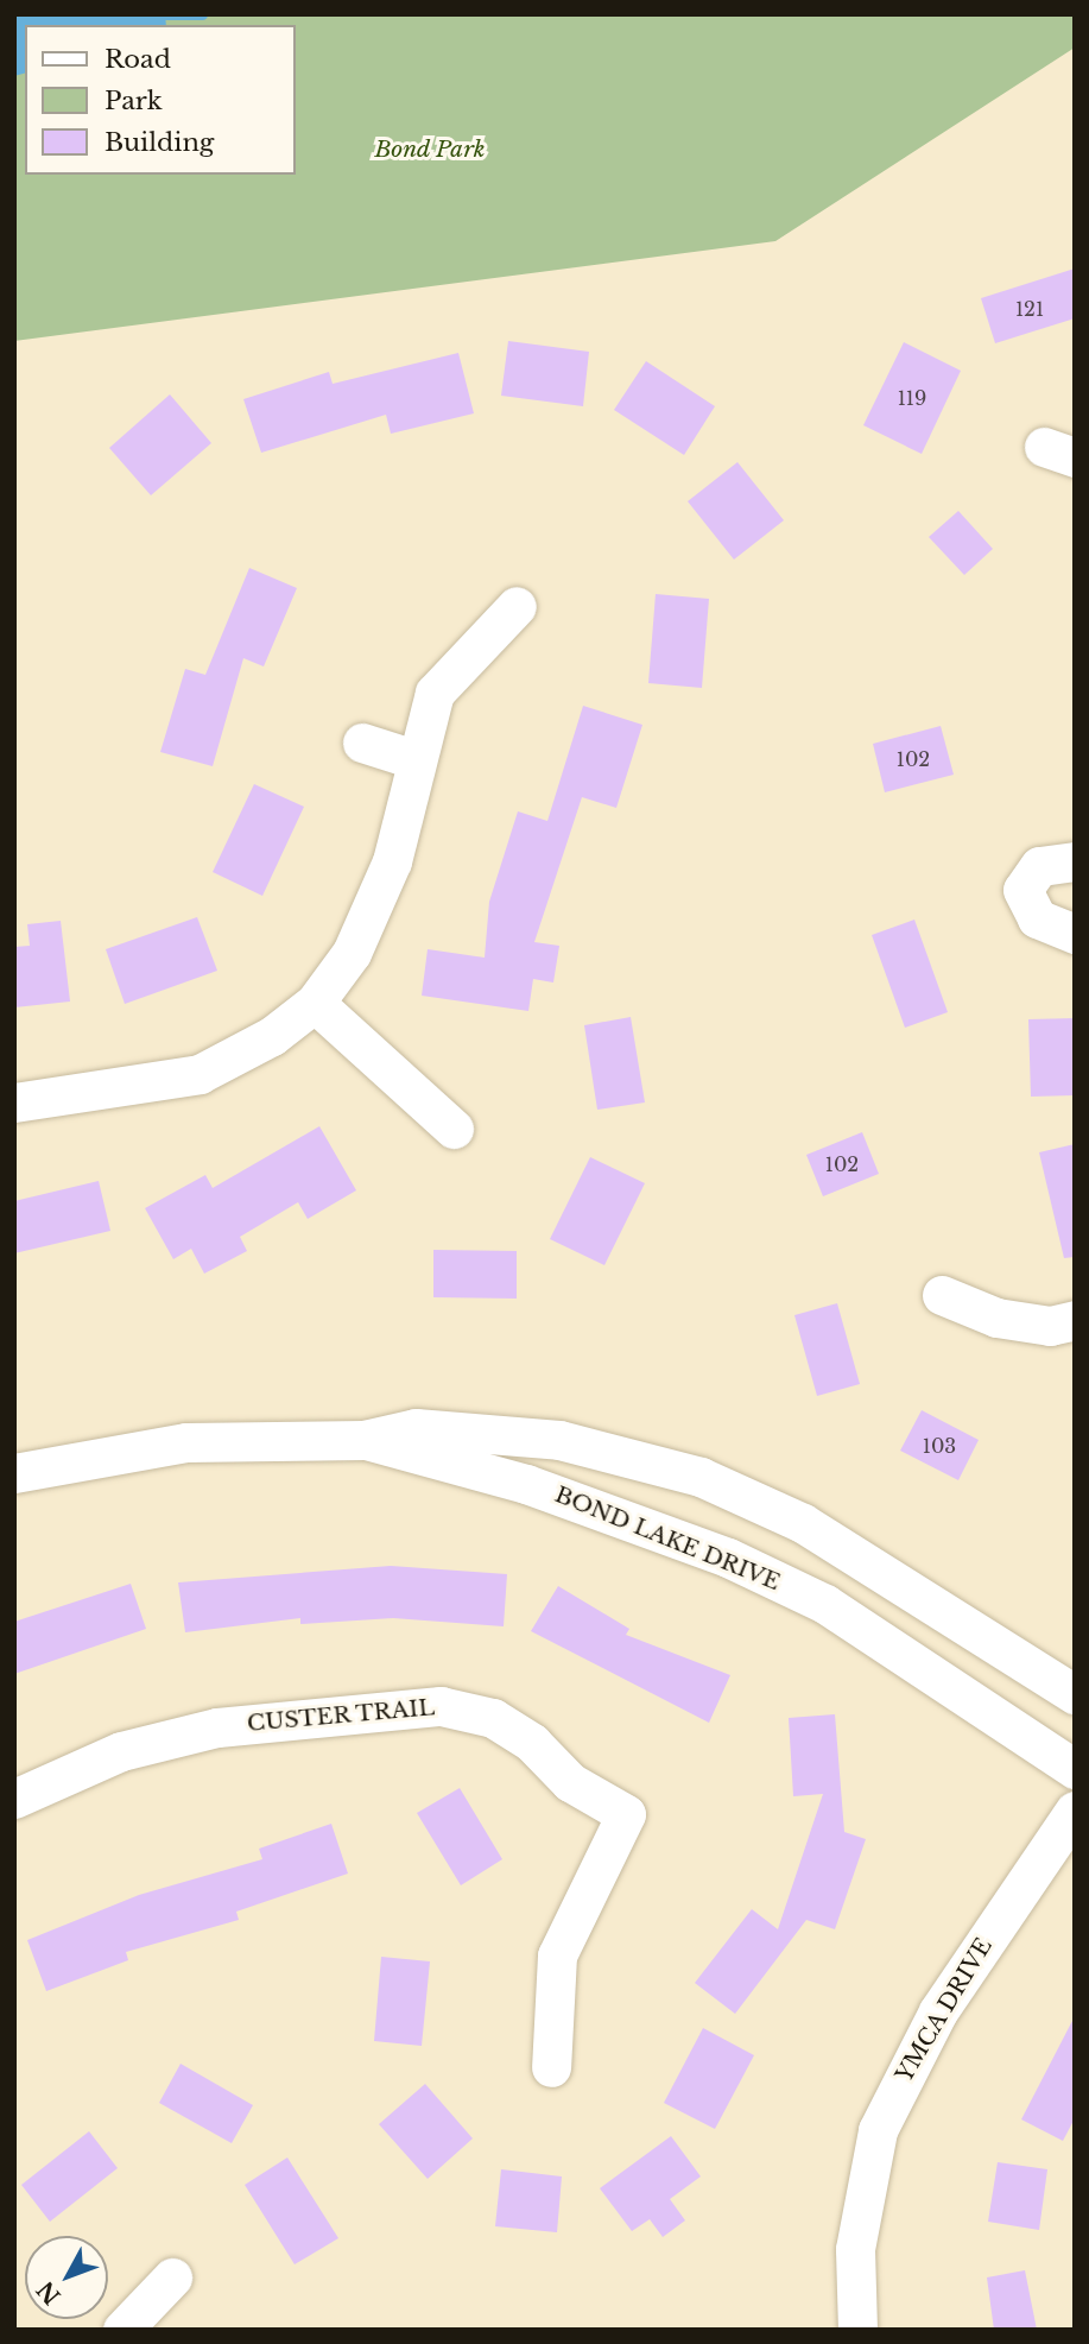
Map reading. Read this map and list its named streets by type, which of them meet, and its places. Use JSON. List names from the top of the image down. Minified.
{"streets":{"street":["BOND LAKE DRIVE","CUSTER TRAIL","YMCA DRIVE"]},"parks":["Bond Park"],"house_numbers":["121","119","102","102","103"],"legend":["Road","Park","Building"],"north":"bottom left"}
